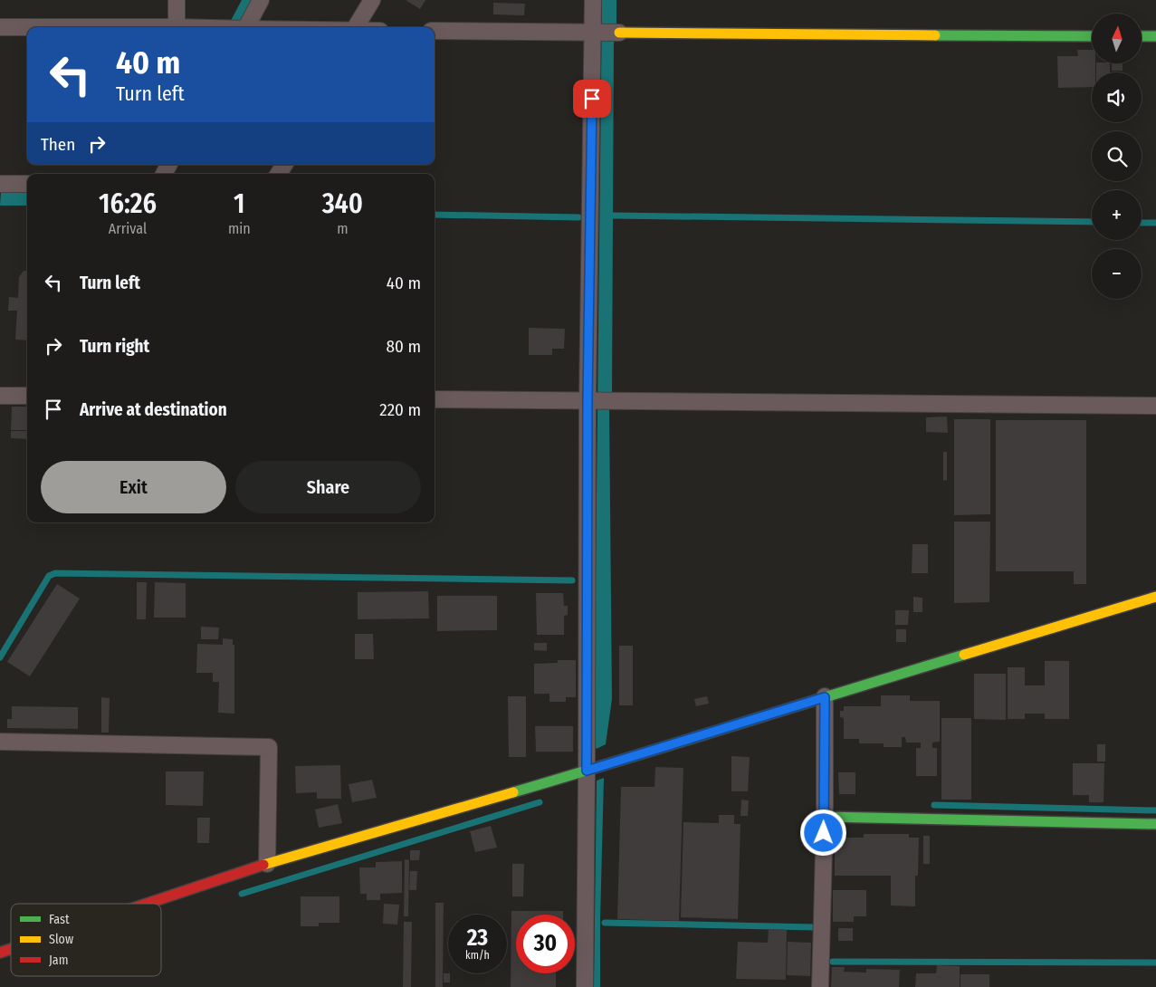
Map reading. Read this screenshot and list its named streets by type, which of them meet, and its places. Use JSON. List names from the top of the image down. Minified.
{"legend":["Fast","Slow","Jam"],"north":"top","page":{"map_buttons":["+","−"],"turn":["40 m","Turn left"],"then":"Then","eta":["16:26","Arrival","1","min","340","m"],"list":[{"name":"Turn left","value":"40 m"},{"name":"Turn right","value":"80 m"},{"name":"Arrive at destination","value":"220 m"}],"buttons":["Exit","Share"],"speed":"23 km/h","limit":"30"}}
